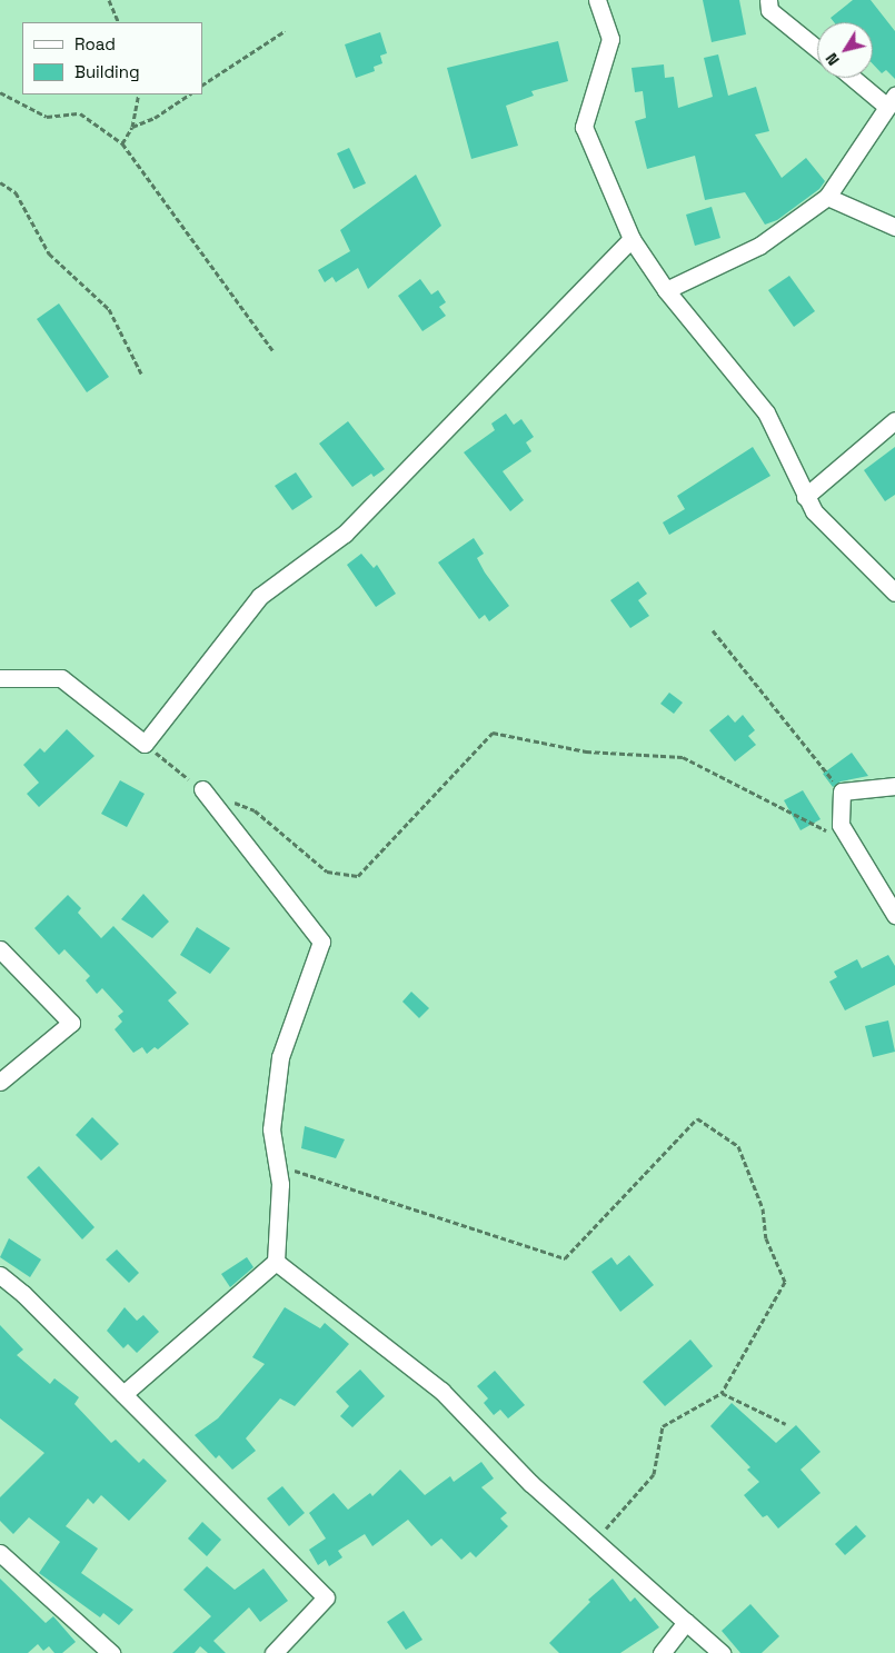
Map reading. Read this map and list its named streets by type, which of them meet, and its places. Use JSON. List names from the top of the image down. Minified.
{"legend":["Road","Building"],"north":"bottom left"}
